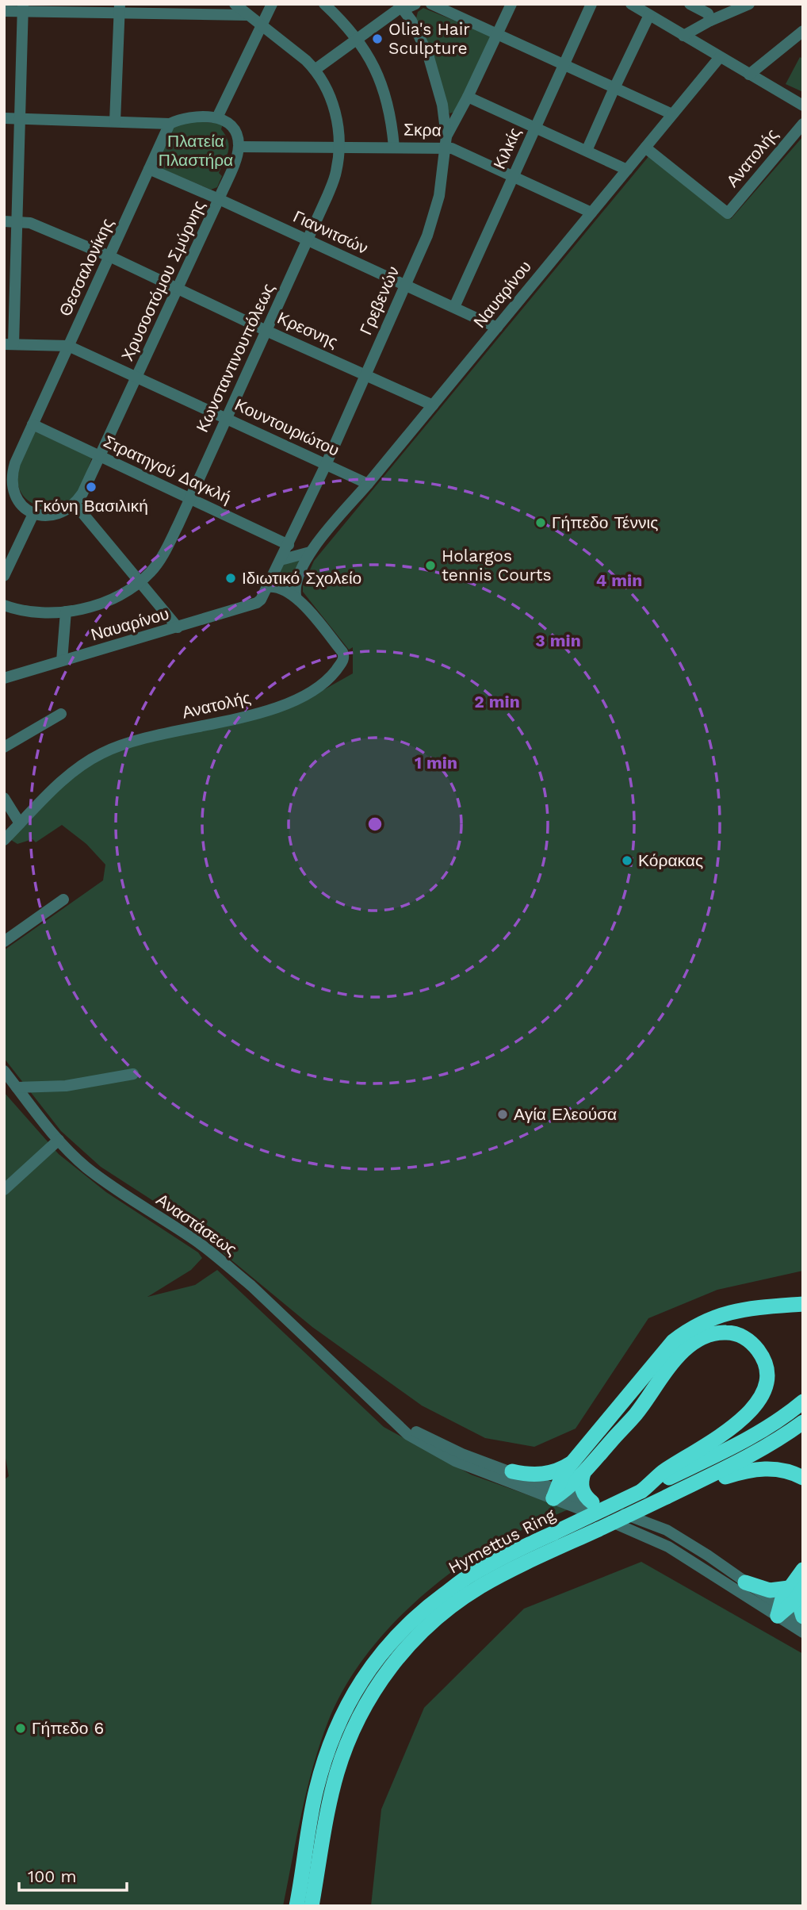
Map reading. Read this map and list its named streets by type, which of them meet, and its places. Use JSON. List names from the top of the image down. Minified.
{"streets":{"highway":["Hymettus Ring"],"street":["Σκρα","Κιλκίς","Ανατολής","Γιαννιτσών","Θεσσαλονίκης","Χρυσοστόμου Σμύρνης","Ναυαρίνου","Γρεβενών","Κρεσνης","Κωνσταντινουπόλεως","Κουντουριώτου","Στρατηγού Δαγκλή","Αναστάσεως"]},"crossings":[["Σκρα","Κιλκίς"],["Σκρα","Χρυσοστόμου Σμύρνης"],["Σκρα","Ναυαρίνου"],["Σκρα","Γρεβενών"],["Σκρα","Κωνσταντινουπόλεως"],["Κιλκίς","Γιαννιτσών"],["Ανατολής","Ναυαρίνου"],["Ανατολής","Γρεβενών"],["Γιαννιτσών","Θεσσαλονίκης"],["Γιαννιτσών","Χρυσοστόμου Σμύρνης"],["Γιαννιτσών","Ναυαρίνου"],["Γιαννιτσών","Γρεβενών"],["Γιαννιτσών","Κωνσταντινουπόλεως"],["Θεσσαλονίκης","Χρυσοστόμου Σμύρνης"],["Θεσσαλονίκης","Κρεσνης"],["Θεσσαλονίκης","Κουντουριώτου"],["Θεσσαλονίκης","Στρατηγού Δαγκλή"],["Χρυσοστόμου Σμύρνης","Κρεσνης"],["Χρυσοστόμου Σμύρνης","Κουντουριώτου"],["Χρυσοστόμου Σμύρνης","Στρατηγού Δαγκλή"],["Ναυαρίνου","Γρεβενών"],["Ναυαρίνου","Κρεσνης"],["Ναυαρίνου","Κουντουριώτου"],["Γρεβενών","Κρεσνης"],["Γρεβενών","Κουντουριώτου"],["Γρεβενών","Στρατηγού Δαγκλή"],["Κρεσνης","Κωνσταντινουπόλεως"],["Κωνσταντινουπόλεως","Κουντουριώτου"],["Κωνσταντινουπόλεως","Στρατηγού Δαγκλή"]],"parks":["Πλατεία Πλαστήρα"],"places":["Olia's Hair Sculpture","Γκόνη Βασιλική","Γήπεδο Τέννις","Holargos tennis Courts","Ιδιωτικό Σχολείο","Κόρακας","Αγία Ελεούσα","Γήπεδο 6"],"scale_bar":"100 m","rings":["4 min","3 min","2 min","1 min"]}
